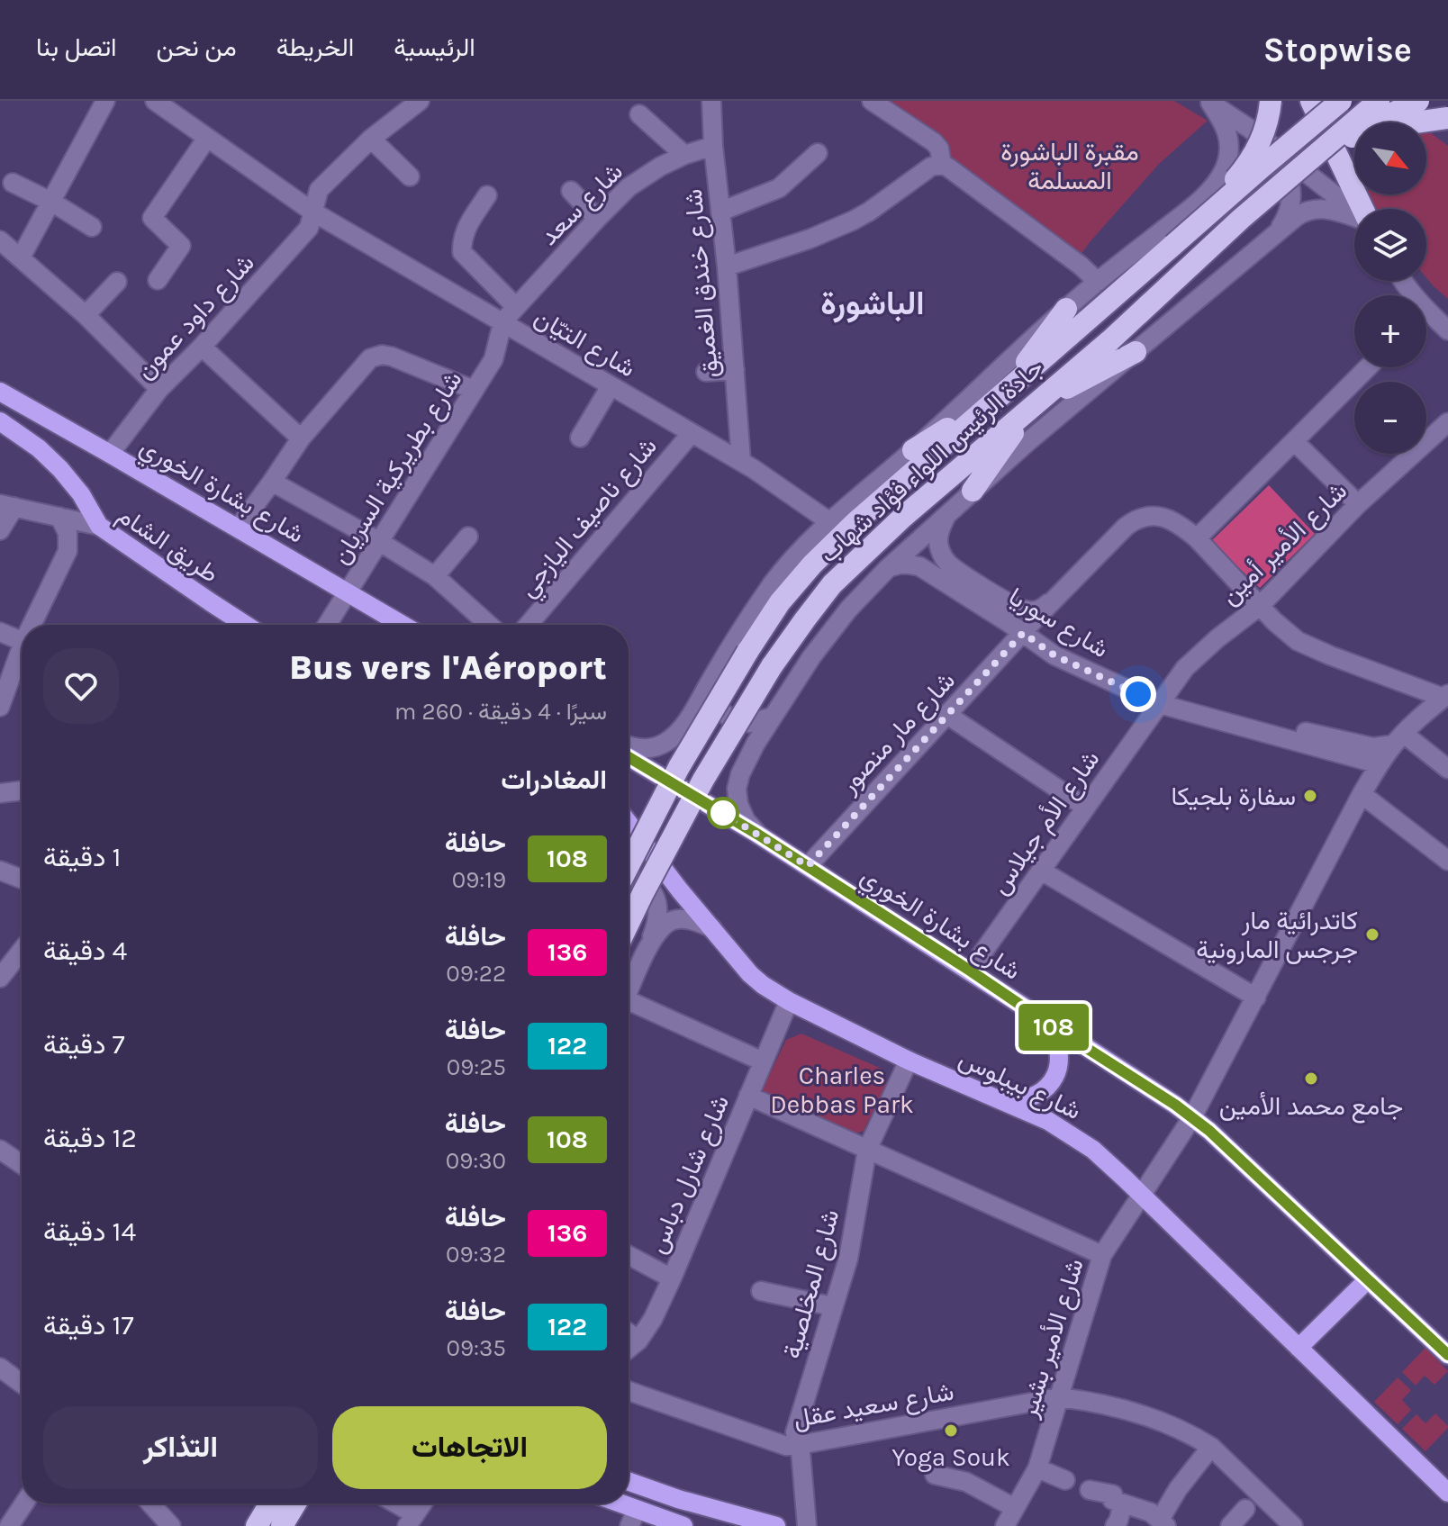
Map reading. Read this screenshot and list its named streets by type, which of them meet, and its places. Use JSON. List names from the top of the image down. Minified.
{"streets":{"highway":["جادة الرئيس اللواء فؤاد شهاب"],"main road":["شارع بشارة الخوري","طريق الشام","شارع بيبلوس"],"street":["شارع سعد","شارع خندق الغميق","شارع داود عمون","شارع التيّان","شارع بطريركية السريان","شارع ناصيف اليازجي","شارع الأمير أمين","شارع سوريا","شارع مار منصور","شارع الأم جيلاس","شارع شارل دباس","شارع المخلصية","شارع الأمير بشير","شارع سعيد عقل"]},"crossings":[["شارع سعد","شارع خندق الغميق"],["شارع سعد","شارع التيّان"],["شارع سعد","شارع بطريركية السريان"],["شارع خندق الغميق","شارع التيّان"],["شارع داود عمون","شارع التيّان"],["شارع داود عمون","شارع بشارة الخوري"],["شارع التيّان","شارع بطريركية السريان"],["شارع التيّان","شارع ناصيف اليازجي"],["شارع بطريركية السريان","شارع بشارة الخوري"],["شارع بشارة الخوري","شارع مار منصور"],["شارع بشارة الخوري","شارع الأم جيلاس"],["شارع بشارة الخوري","شارع الأمير بشير"],["شارع الأمير أمين","شارع سوريا"],["شارع الأمير أمين","شارع الأم جيلاس"],["شارع سوريا","شارع مار منصور"],["شارع سوريا","شارع الأم جيلاس"],["شارع سوريا","شارع الأمير بشير"],["شارع بيبلوس","شارع شارل دباس"],["شارع بيبلوس","شارع المخلصية"],["شارع بيبلوس","شارع الأمير بشير"],["شارع المخلصية","شارع سعيد عقل"],["شارع الأمير بشير","شارع سعيد عقل"]],"districts":["الباشورة"],"parks":["مقبرة الباشورة المسلمة","Charles Debbas Park"],"places":["سفارة بلجيكا","كاتدرائية مار جرجس المارونية","جامع محمد الأمين","Yoga Souk"],"lines":["bus line 108"],"north":"bottom right","page":{"header":"Stopwise","nav":["الرئيسية","الخريطة","من نحن","اتصل بنا"],"on_map":"108","map_buttons":["+","−"],"heading":[["Bus vers l'Aéroport","سيرًا · 4 دقيقة · 260 m"],"المغادرات"],"list":[{"mark":"108","name":"حافلة","note":"09:19","value":"1 دقيقة"},{"mark":"136","name":"حافلة","note":"09:22","value":"4 دقيقة"},{"mark":"122","name":"حافلة","note":"09:25","value":"7 دقيقة"},{"mark":"108","name":"حافلة","note":"09:30","value":"12 دقيقة"},{"mark":"136","name":"حافلة","note":"09:32","value":"14 دقيقة"},{"mark":"122","name":"حافلة","note":"09:35","value":"17 دقيقة"}],"buttons":["الاتجاهات","التذاكر"]}}
